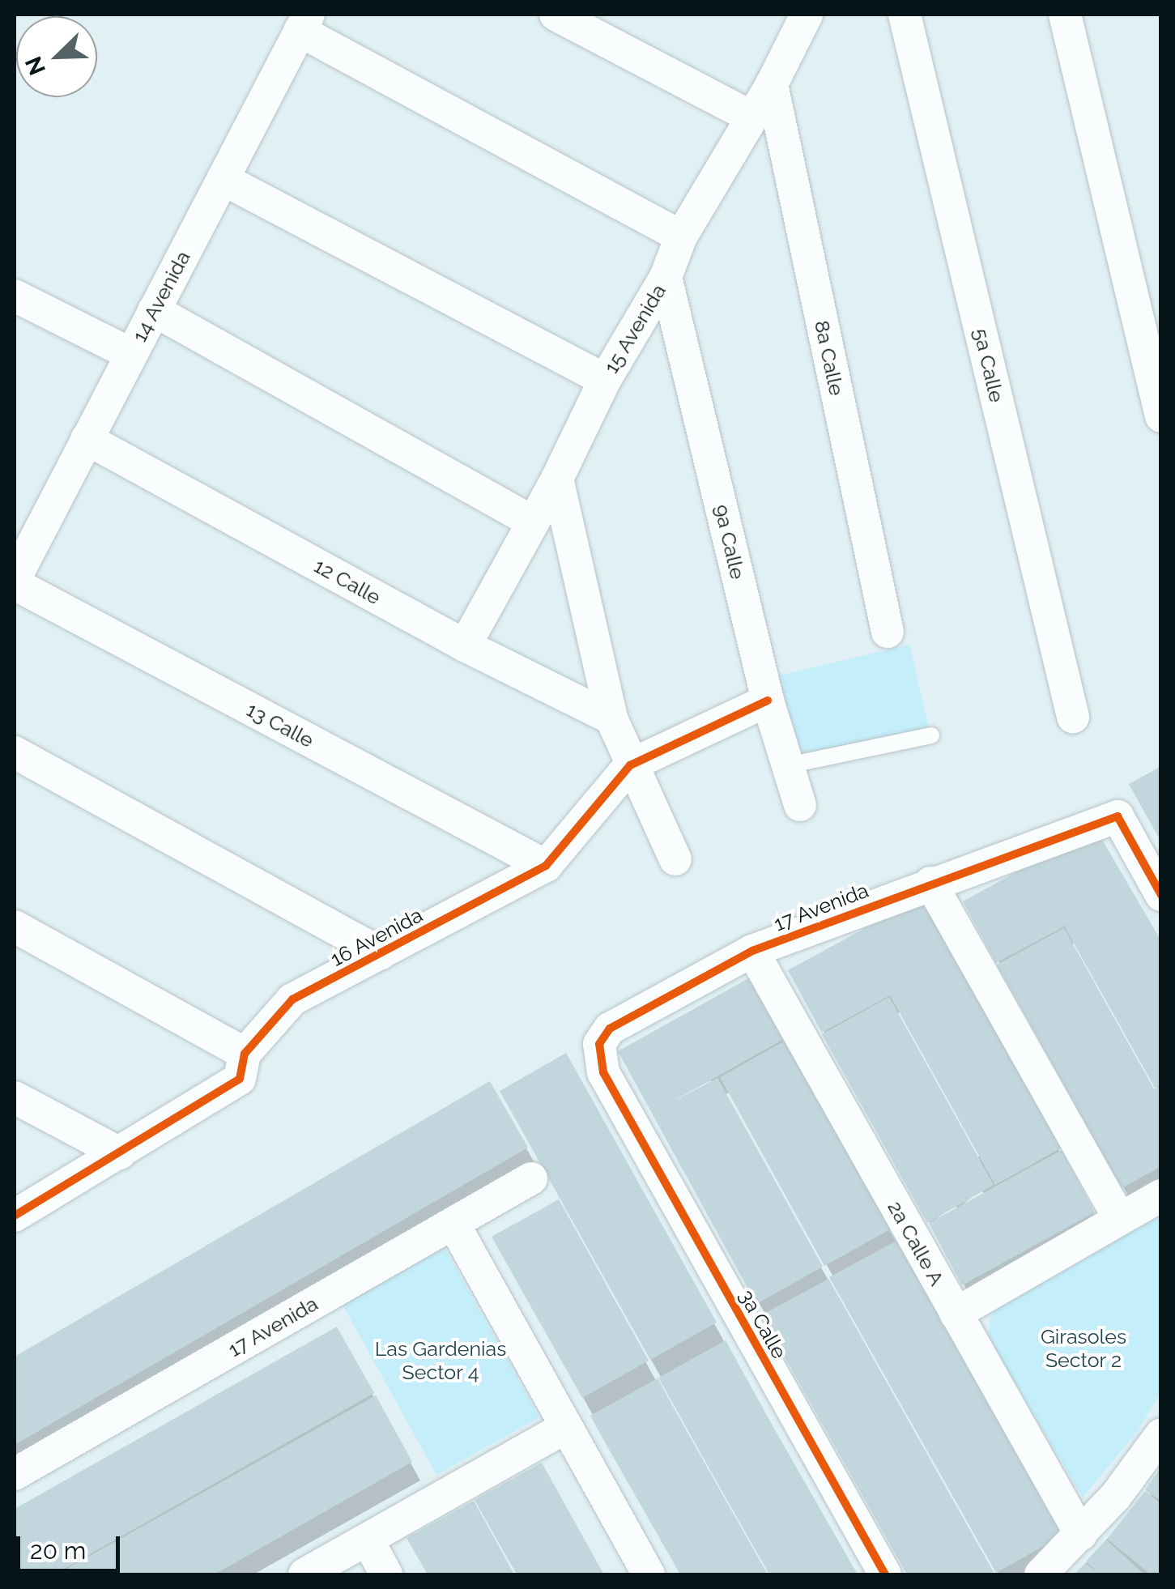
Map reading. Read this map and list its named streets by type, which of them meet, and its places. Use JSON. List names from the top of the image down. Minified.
{"streets":{"street":["14 Avenida","15 Avenida","8a Calle","5a Calle","9a Calle","12 Calle","13 Calle","17 Avenida","16 Avenida","2a Calle A","3a Calle"]},"crossings":[["14 Avenida","12 Calle"],["14 Avenida","13 Calle"],["15 Avenida","8a Calle"],["15 Avenida","9a Calle"],["15 Avenida","12 Calle"],["9a Calle","16 Avenida"],["13 Calle","16 Avenida"],["17 Avenida","2a Calle A"],["17 Avenida","3a Calle"]],"parks":["Girasoles Sector 2","Las Gardenias Sector 4"],"scale_bar":"20 m","north":"bottom left"}
